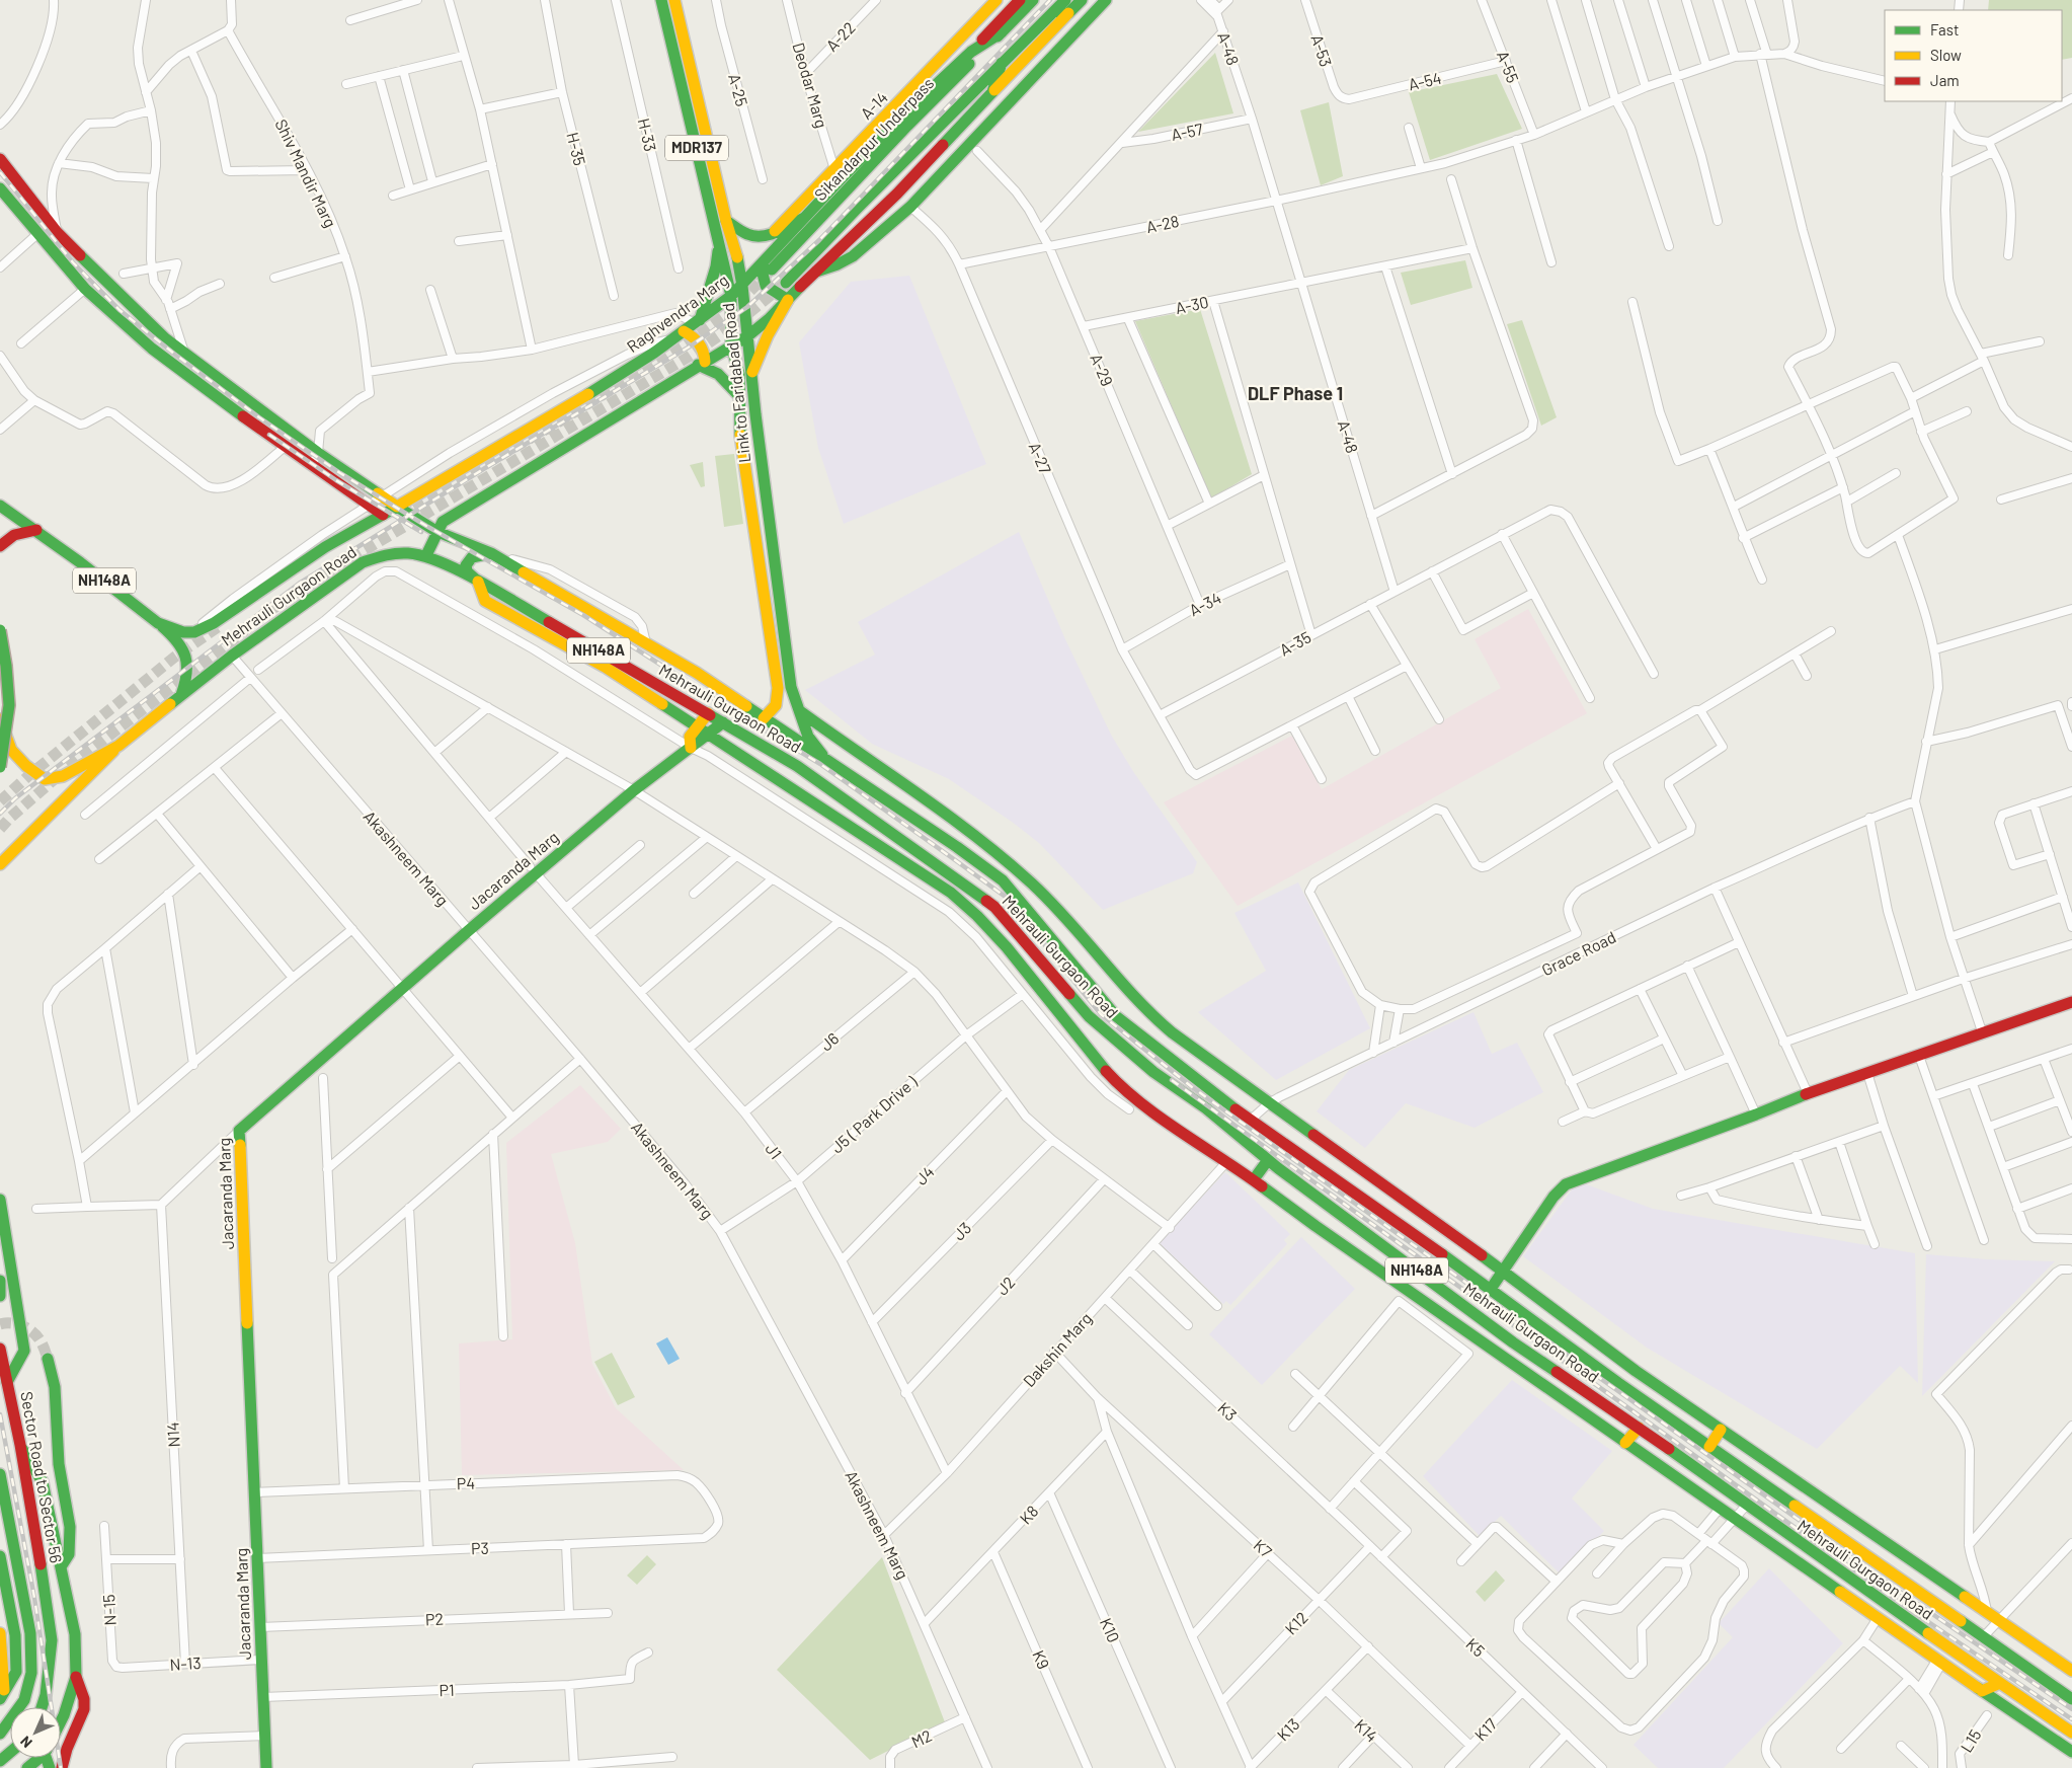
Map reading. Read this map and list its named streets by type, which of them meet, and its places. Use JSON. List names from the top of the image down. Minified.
{"streets":{"main road":["A-14","Sikandarpur Underpass","MDR137","Raghvendra Marg","Link to Faridabad Road","NH148A","Mehrauli Gurgaon Road","Jacaranda Marg","Sector Road to Sector 56"],"street":["A-22","A-48","A-53","A-55","A-54","Deodar Marg","A-25","A-57","H-33","H-35","Shiv Mandir Marg","A-28","A-30","A-29","A-27","A-34","A-35","Akashneem Marg","Grace Road","J6","J5 ( Park Drive )","J1","J4","J3","J2","Dakshin Marg","K3","N14","P4","K8","P3","K7","N-15","P2","K12","K10","K5","K9","N-13","P1","K13","K17","K14","M2","L15"]},"crossings":[["A-22","Deodar Marg"],["A-48","A-57"],["A-48","A-28"],["A-48","A-30"],["A-48","A-35"],["A-53","A-54"],["A-55","A-54"],["A-55","A-28"],["Deodar Marg","A-14"],["A-14","Raghvendra Marg"],["Sikandarpur Underpass","Raghvendra Marg"],["A-28","A-29"],["A-28","A-27"],["A-30","A-29"],["Raghvendra Marg","Link to Faridabad Road"],["Raghvendra Marg","Mehrauli Gurgaon Road"],["A-29","A-34"],["Link to Faridabad Road","Mehrauli Gurgaon Road"],["A-27","A-34"],["A-27","A-35"],["Mehrauli Gurgaon Road","Akashneem Marg"],["Mehrauli Gurgaon Road","Jacaranda Marg"],["Mehrauli Gurgaon Road","Grace Road"],["Akashneem Marg","Jacaranda Marg"],["Akashneem Marg","J5 ( Park Drive )"],["Akashneem Marg","Dakshin Marg"],["Akashneem Marg","K8"],["Akashneem Marg","M2"],["Jacaranda Marg","J1"],["Jacaranda Marg","P4"],["Jacaranda Marg","P3"],["Jacaranda Marg","P2"],["Jacaranda Marg","N-13"],["Jacaranda Marg","P1"],["J6","J1"],["J5 ( Park Drive )","J1"],["J1","J4"],["J1","J3"],["J1","J2"],["J1","Dakshin Marg"],["Dakshin Marg","K3"],["Dakshin Marg","K7"],["K3","K5"],["N14","N-13"],["P4","P3"],["K8","K10"],["K8","K9"],["K7","K12"],["K7","K13"],["K7","K17"],["N-15","N-13"],["K12","K5"],["K5","K17"],["K13","K14"]],"districts":["DLF Phase 1"],"legend":["Fast","Slow","Jam"],"north":"bottom left"}
